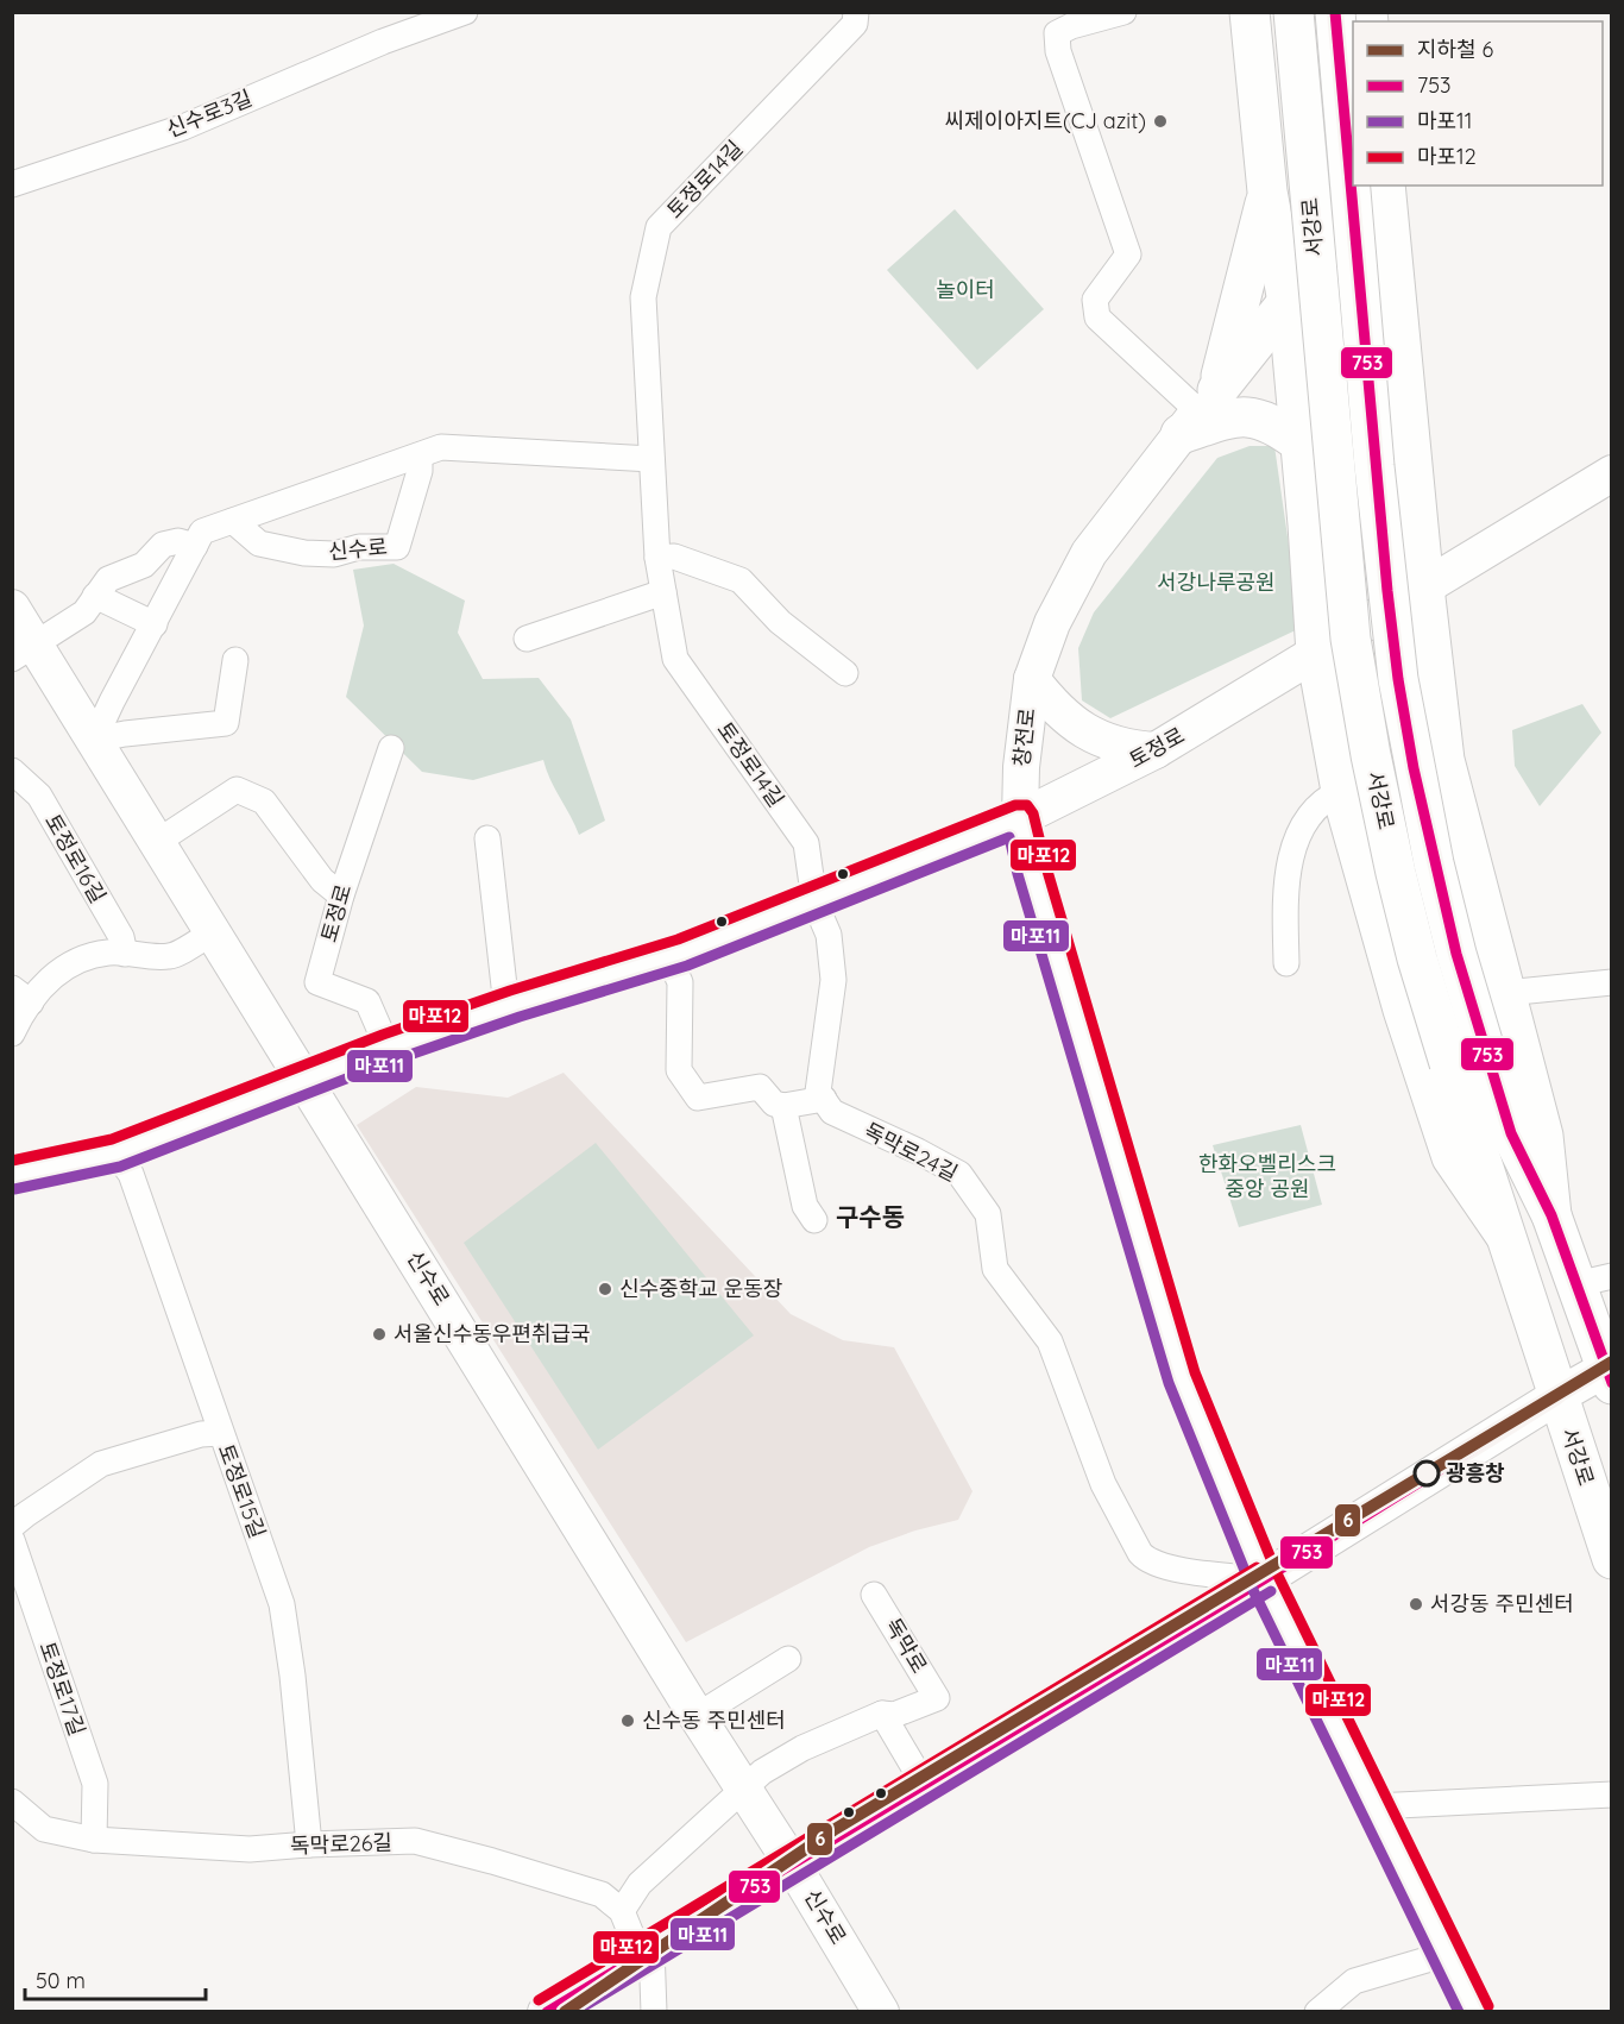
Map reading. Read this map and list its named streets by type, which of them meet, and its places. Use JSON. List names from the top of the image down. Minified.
{"streets":{"main road":["서강로","신수로","창전로","토정로"],"street":["신수로3길","토정로14길","토정로16길","독막로24길","토정로15길","독막로","토정로17길","독막로26길"]},"crossings":[["토정로14길","토정로"],["신수로","토정로"],["창전로","토정로"],["창전로","독막로24길"],["토정로","토정로15길"],["토정로15길","독막로26길"],["토정로17길","독막로26길"]],"districts":["구수동"],"parks":["놀이터","서강나루공원","한화오벨리스크 중앙 공원"],"places":["씨제이아지트(CJ azit)","신수중학교 운동장","서울신수동우편취급국","광흥창","서강동 주민센터","신수동 주민센터"],"lines":["transit line 753","transit line 마포12","transit line 마포11","metro line 6"],"legend":["지하철 6","753","마포11","마포12"],"scale_bar":"50 m"}
